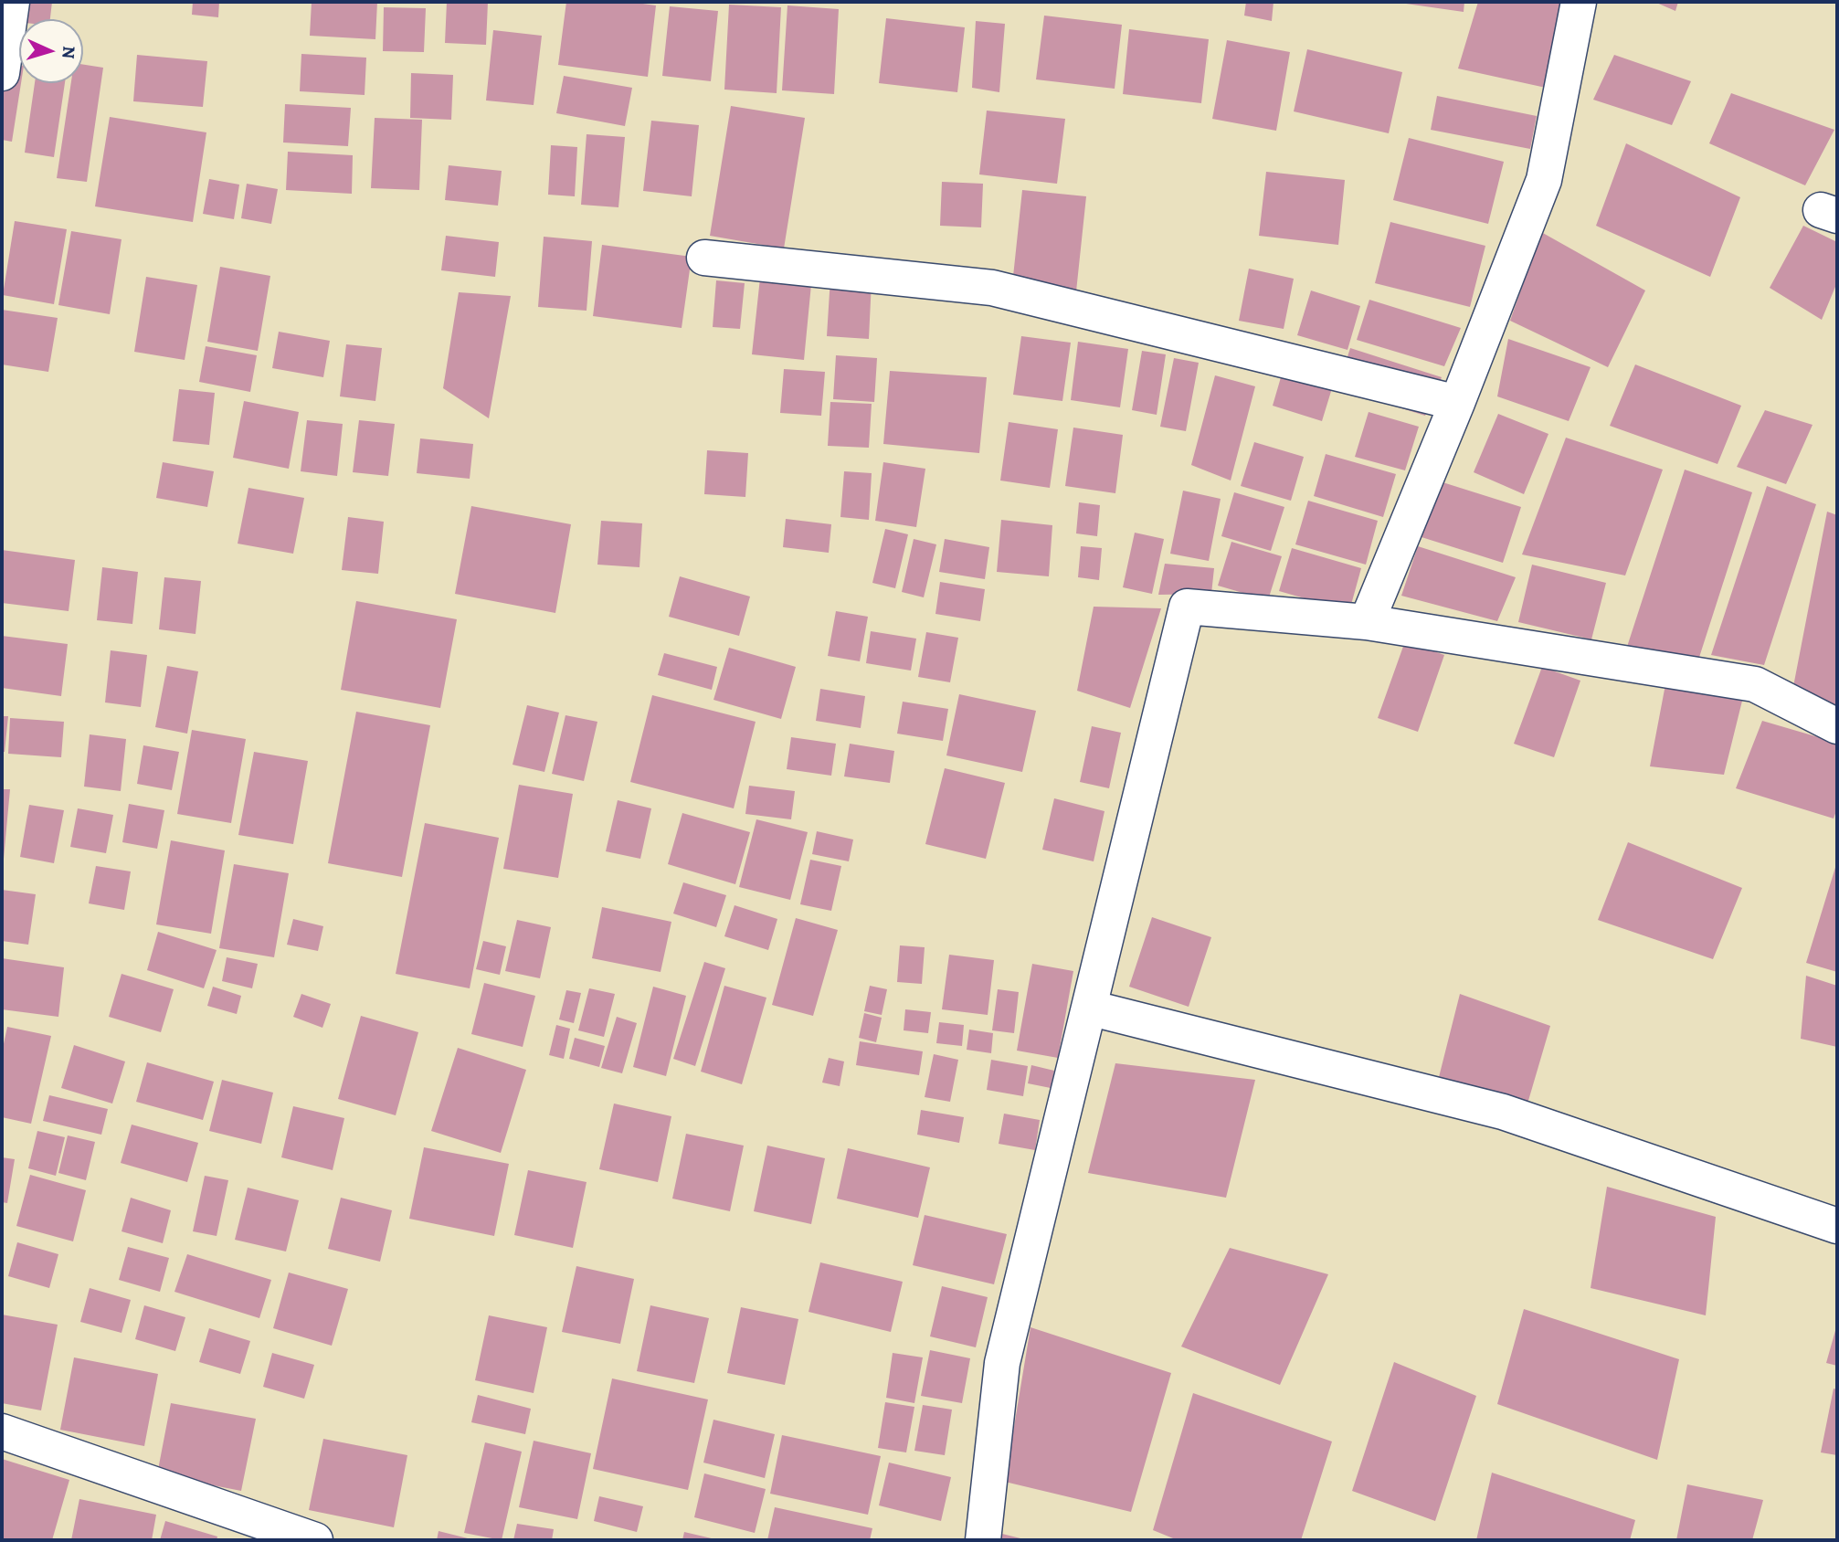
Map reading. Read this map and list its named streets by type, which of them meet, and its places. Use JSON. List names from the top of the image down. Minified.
{"north":"right"}
